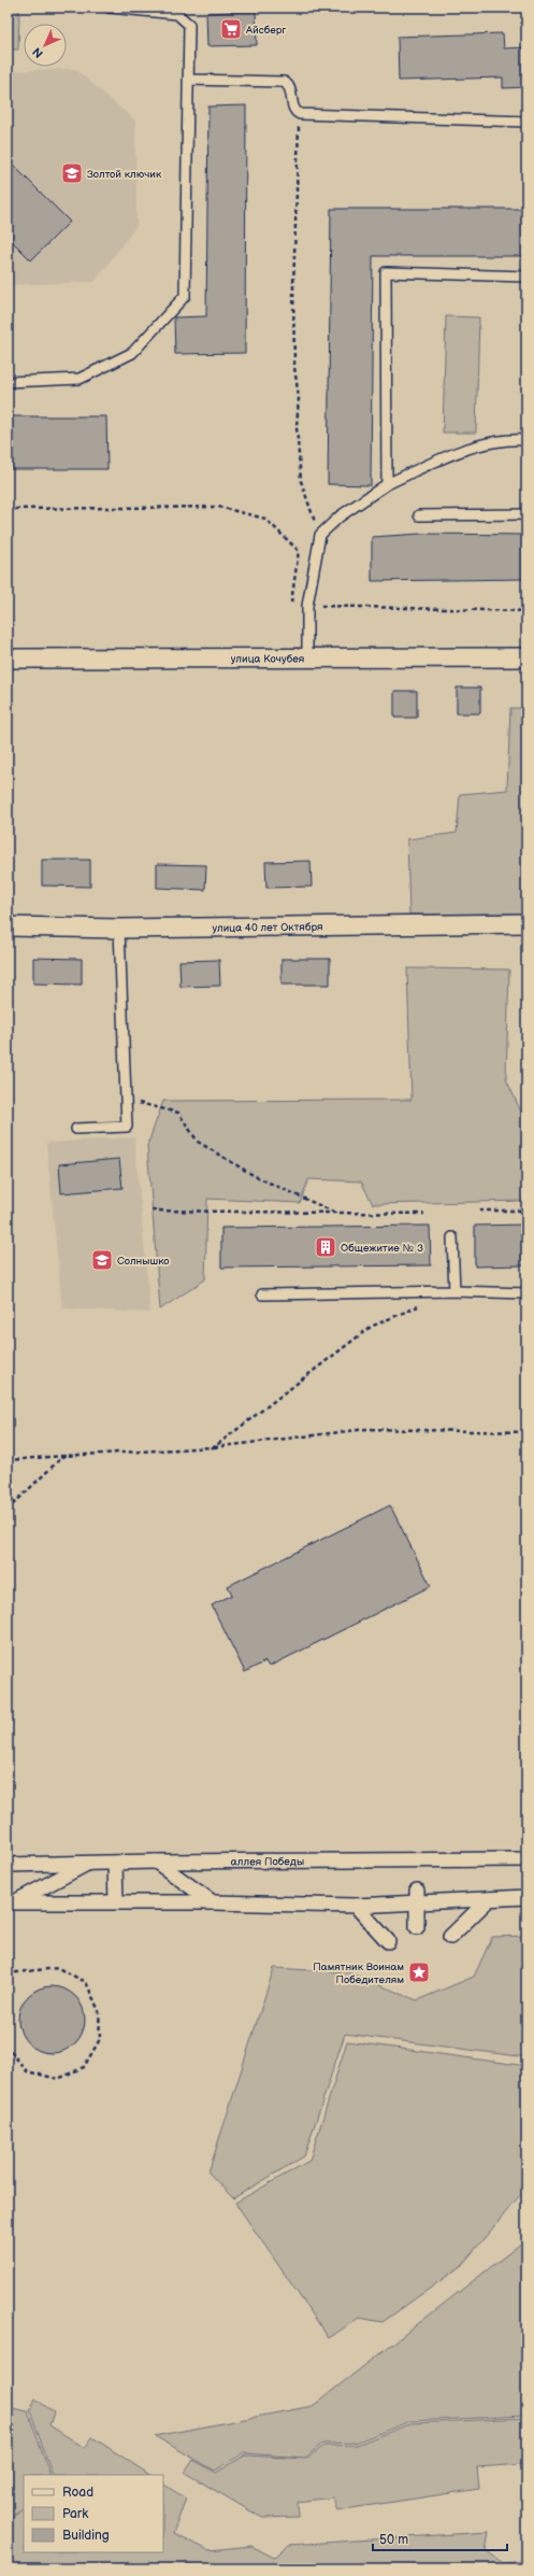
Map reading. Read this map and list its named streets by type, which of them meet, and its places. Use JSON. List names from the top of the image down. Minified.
{"streets":{"street":["улица Кочубея","улица 40 лет Октября","аллея Победы"]},"places":{"supermarket":["Айсберг"],"school or university":["Золтой ключик","Солнышко"],"building":["Общежитие № 3"],"place":["Памятник Воинам Победителям"]},"legend":["Road","Park","Building"],"scale_bar":"50 m","north":"bottom left"}
